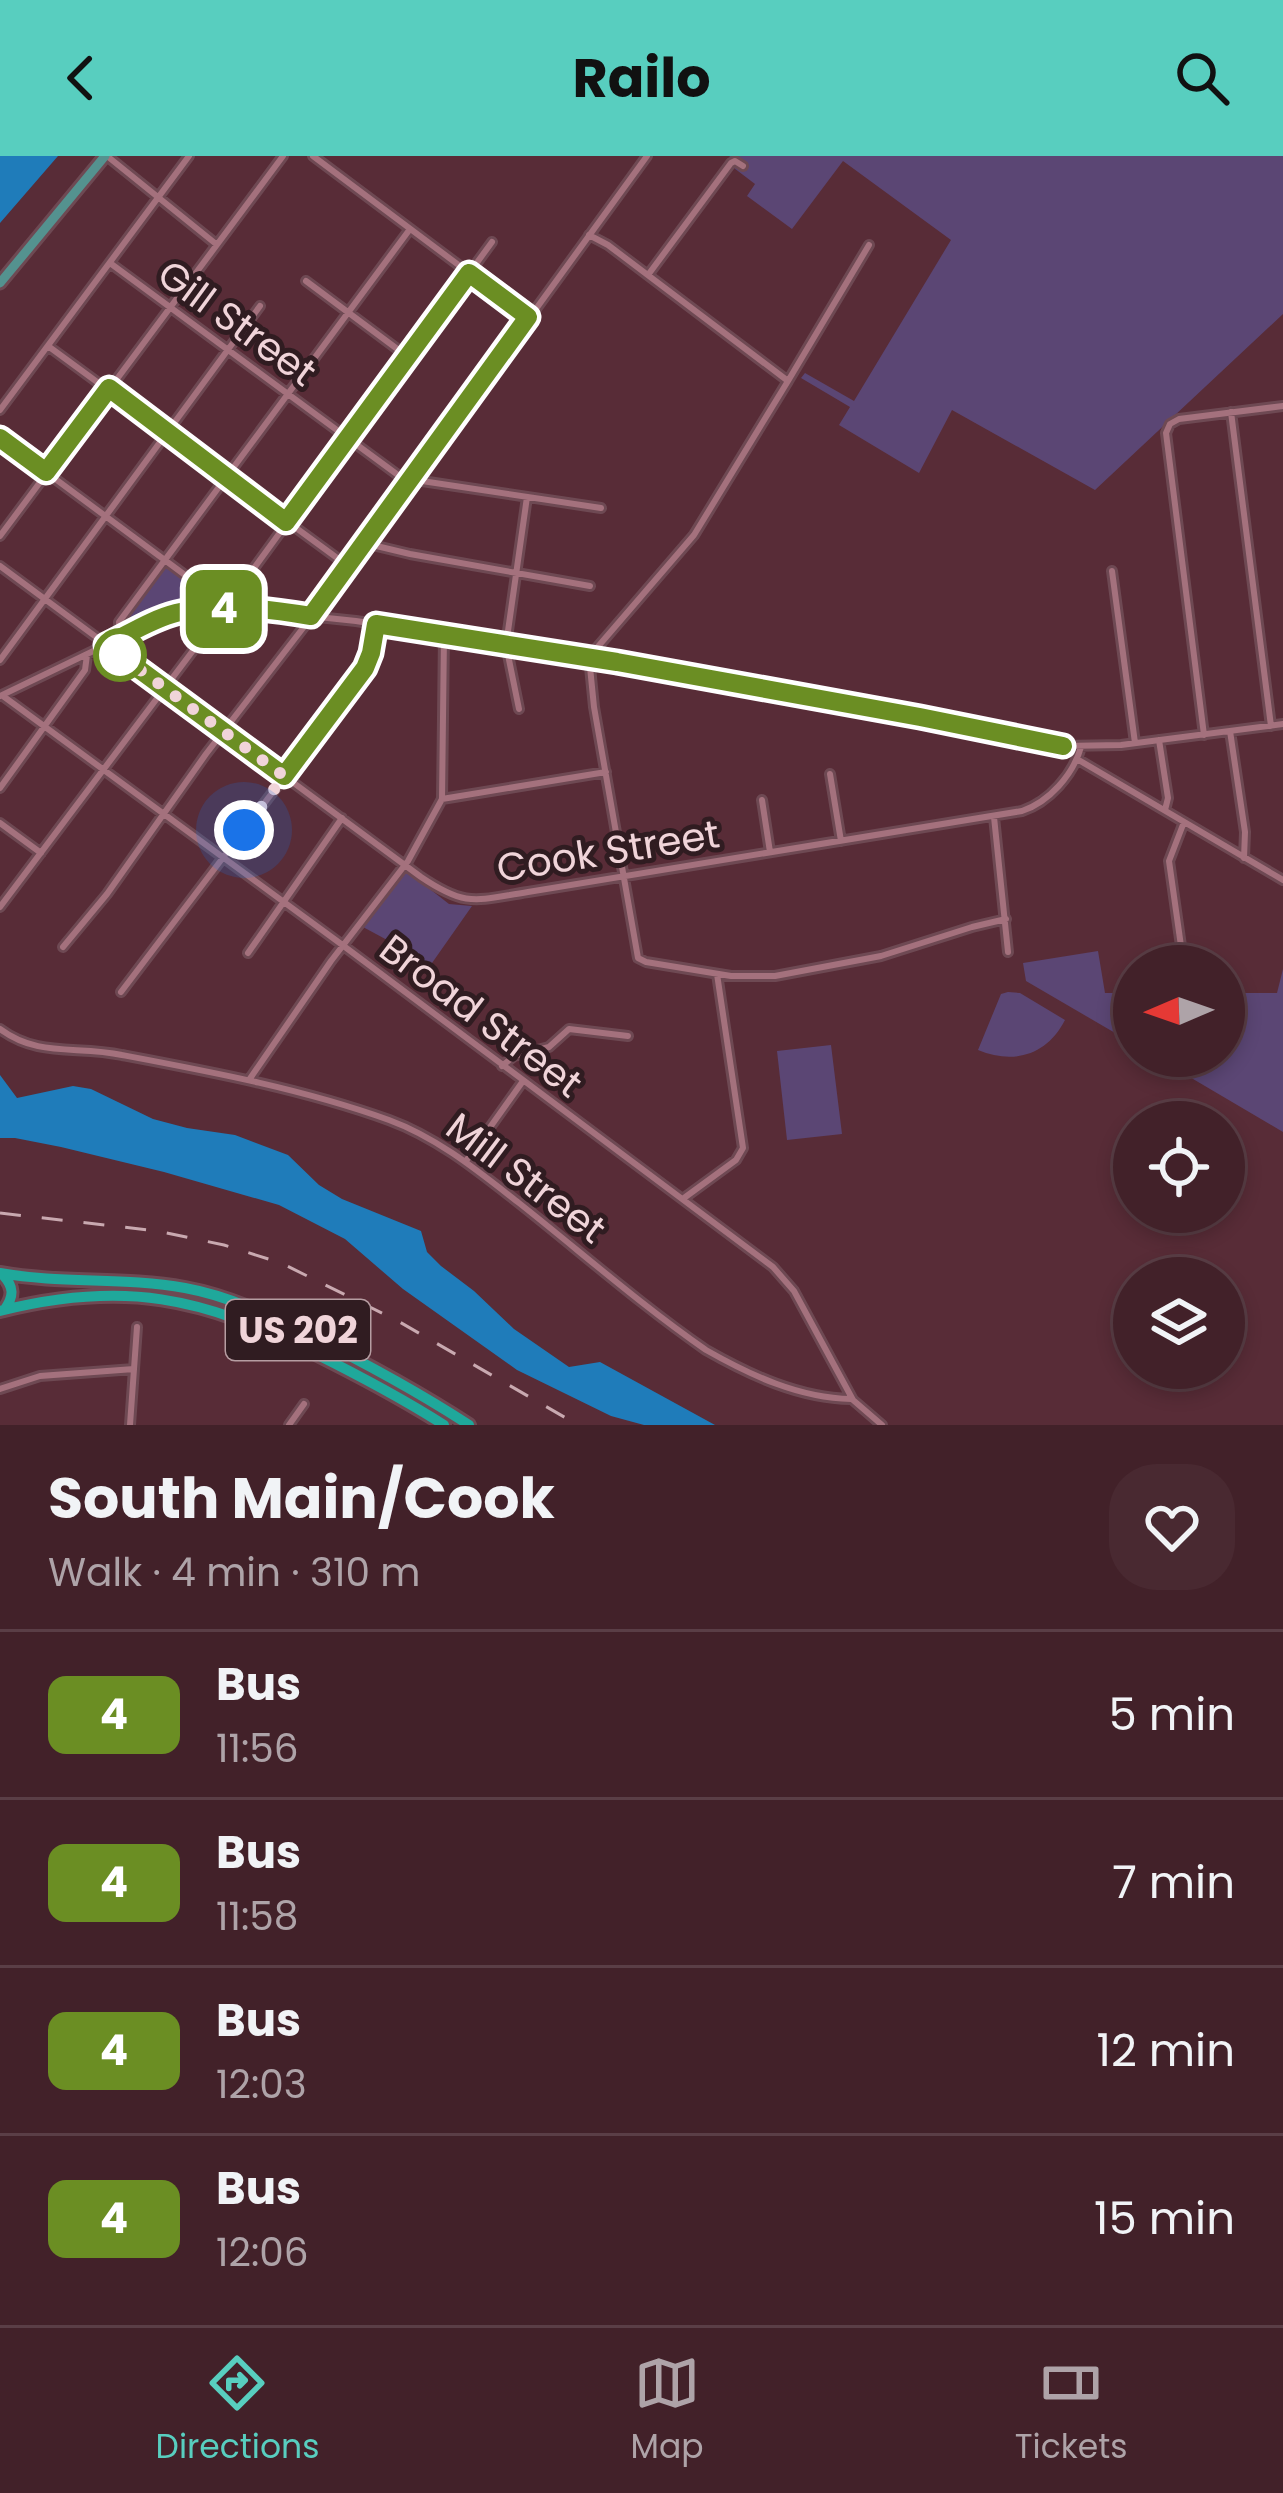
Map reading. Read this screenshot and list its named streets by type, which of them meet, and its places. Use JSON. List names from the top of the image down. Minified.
{"streets":{"highway":["US 202"],"street":["Gill Street","Cook Street","Broad Street","Mill Street"]},"crossings":[["Broad Street","Mill Street"]],"lines":["bus line 4"],"north":"left","page":{"header":"Railo","on_map":"4","heading":["South Main/Cook","Walk · 4 min · 310 m"],"list":[{"mark":"4","name":"Bus","note":"11:56","value":"5 min"},{"mark":"4","name":"Bus","note":"11:58","value":"7 min"},{"mark":"4","name":"Bus","note":"12:03","value":"12 min"},{"mark":"4","name":"Bus","note":"12:06","value":"15 min"}],"tabs":["Directions","Map","Tickets"]}}
